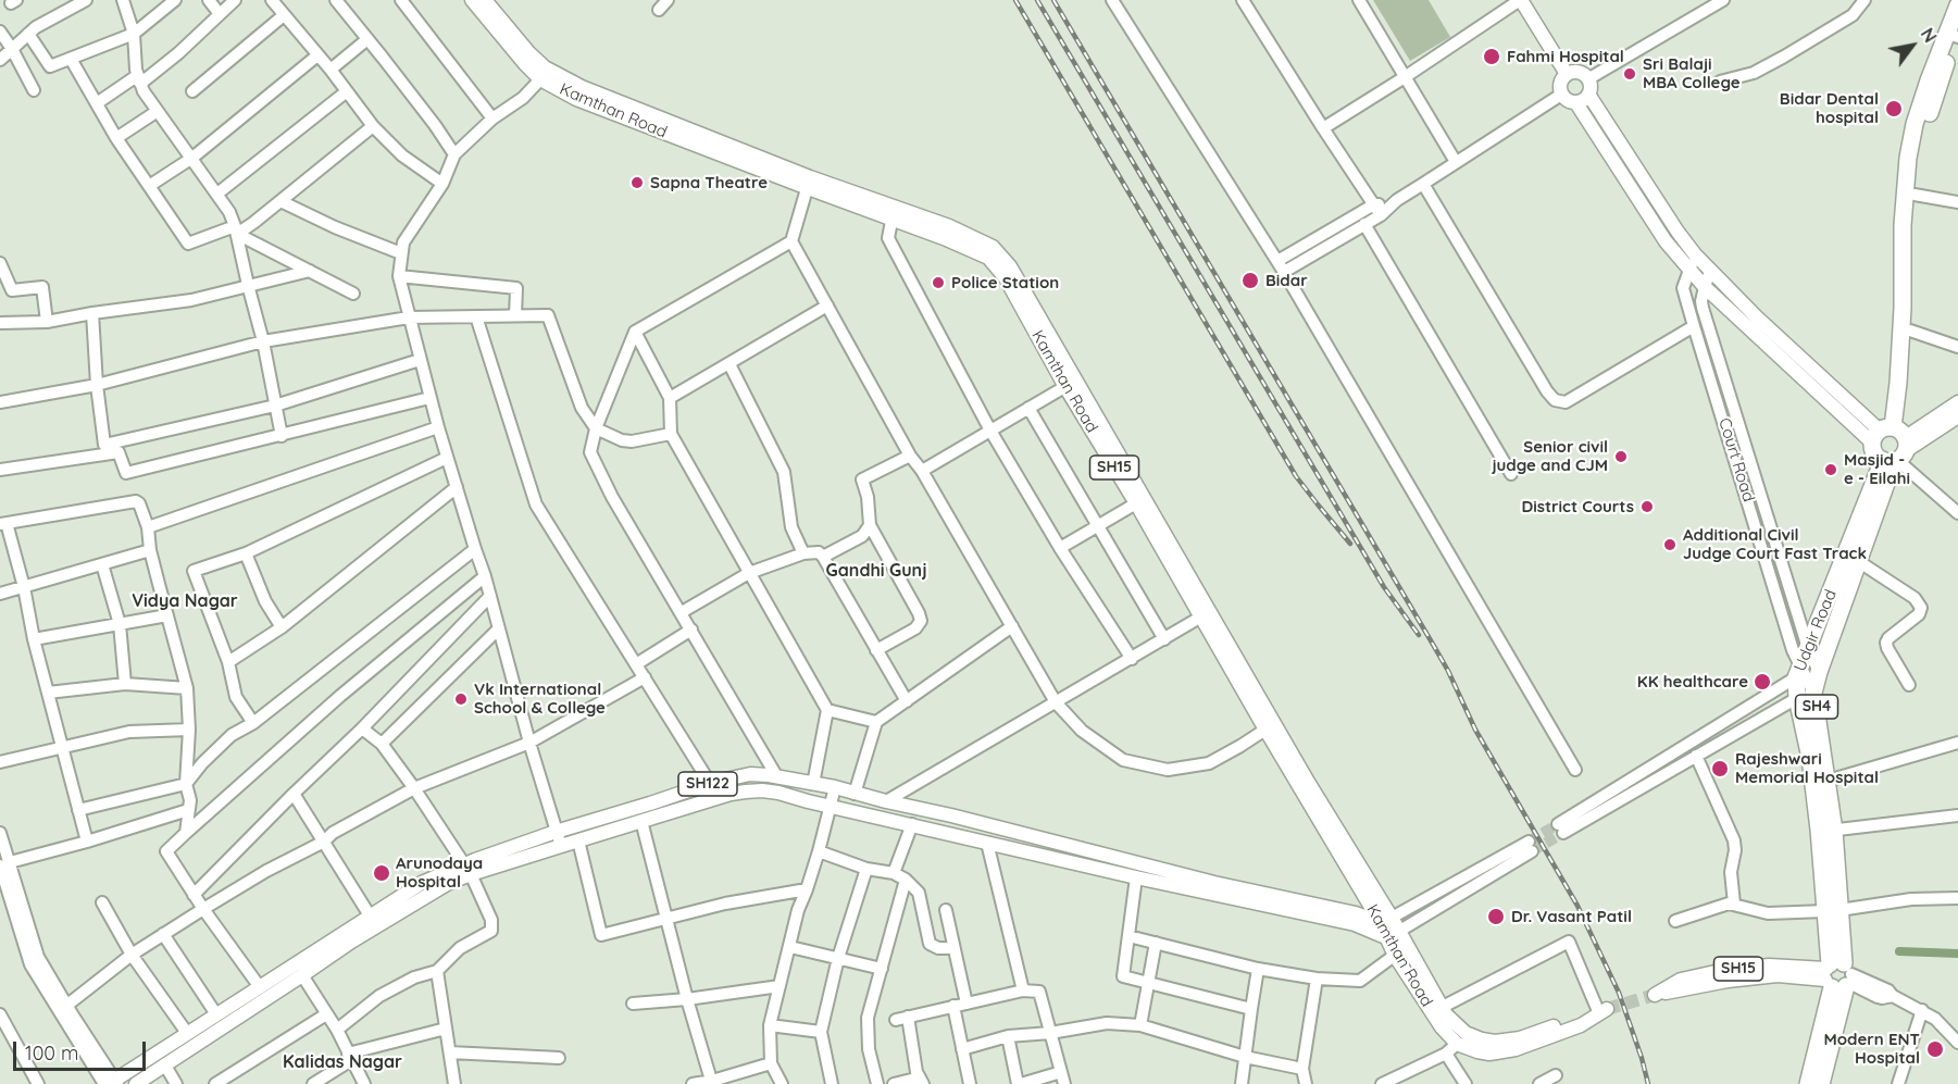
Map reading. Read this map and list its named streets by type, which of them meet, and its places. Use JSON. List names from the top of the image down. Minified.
{"streets":{"highway":["Udgir Road","SH4"],"main road":["Kamthan Road","SH15","SH122"],"street":["Court Road"]},"crossings":[["Kamthan Road","SH122"],["Court Road","Udgir Road"],["SH15","Udgir Road"]],"districts":["Gandhi Gunj","Vidya Nagar","Kalidas Nagar"],"places":["Fahmi Hospital","Sri Balaji MBA College","Bidar Dental hospital","Sapna Theatre","Bidar","Police Station","Senior civil judge and CJM","Masjid - e - Eilahi","District Courts","Additional Civil Judge Court Fast Track","KK healthcare","Vk International School & College","Rajeshwari Memorial Hospital","Arunodaya Hospital","Dr. Vasant Patil","Modern ENT Hospital"],"scale_bar":"100 m","north":"top right"}
